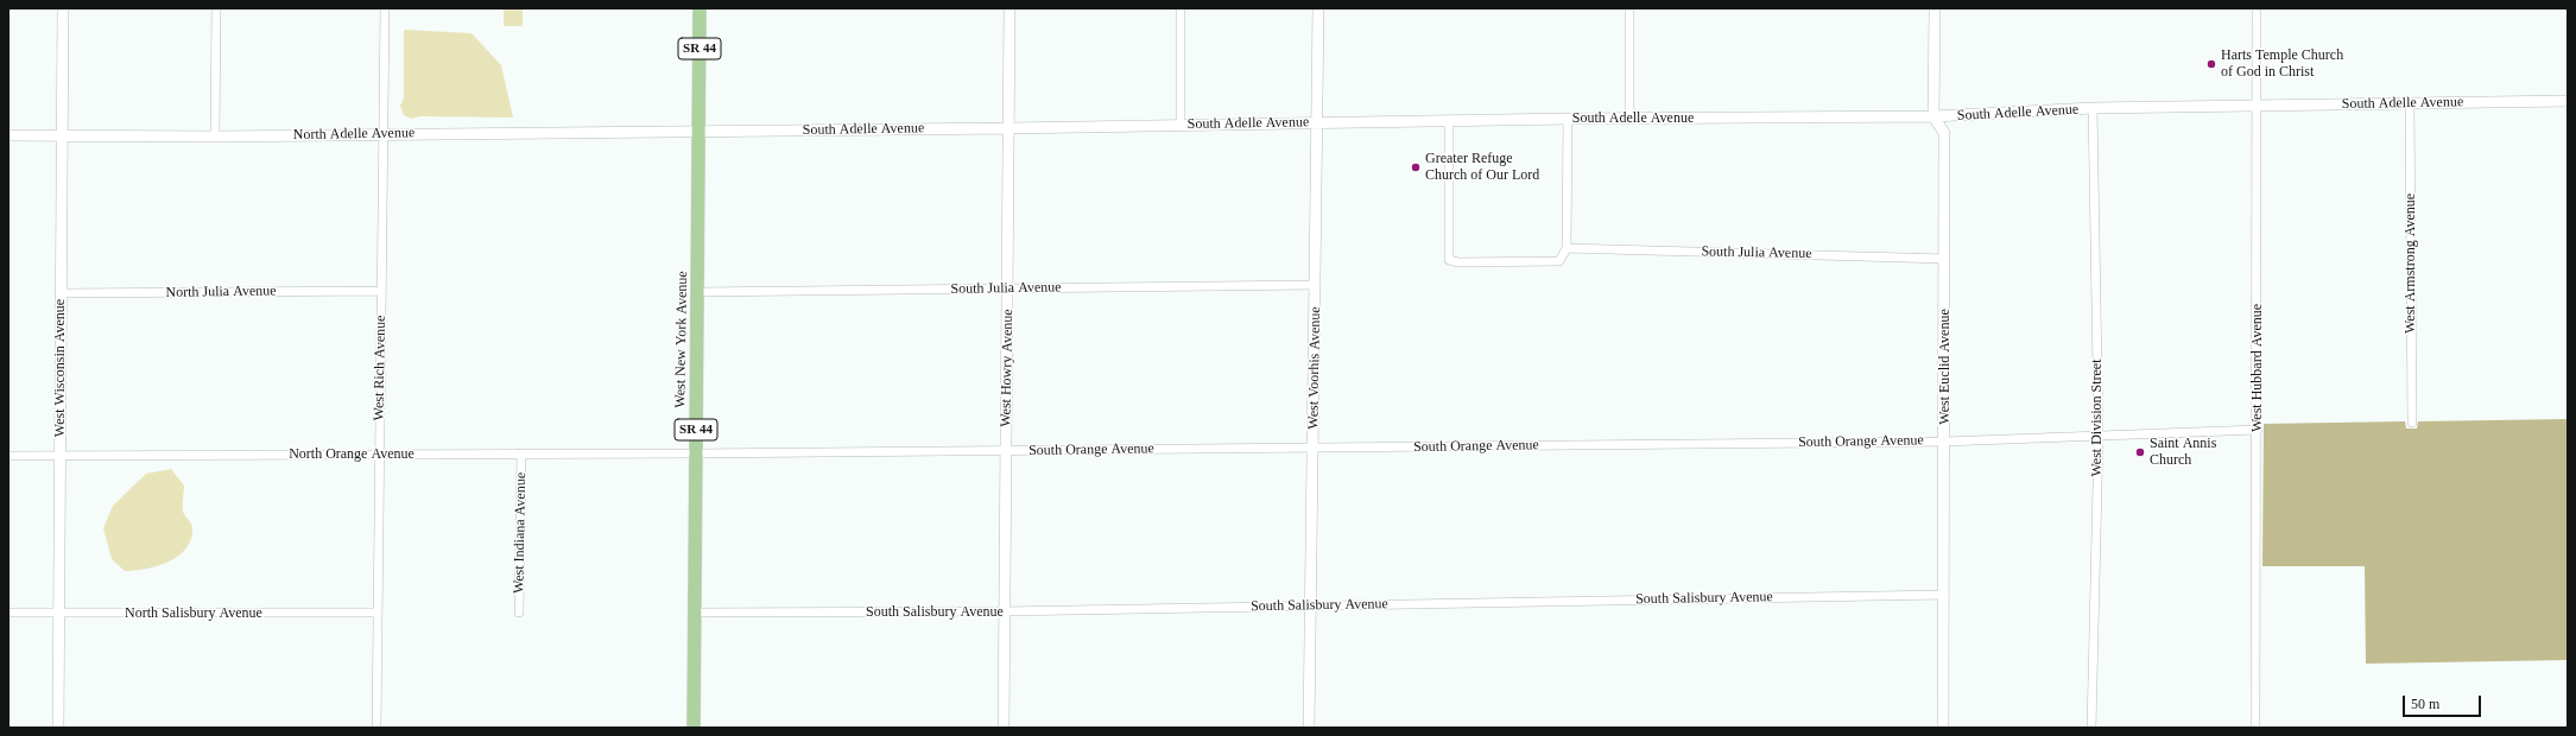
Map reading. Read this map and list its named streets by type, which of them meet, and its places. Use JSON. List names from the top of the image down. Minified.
{"streets":{"main road":["SR 44","West New York Avenue"],"street":["South Adelle Avenue","North Adelle Avenue","South Julia Avenue","West Armstrong Avenue","North Julia Avenue","West Euclid Avenue","West Wisconsin Avenue","West Rich Avenue","West Howry Avenue","West Voorhis Avenue","West Hubbard Avenue","West Division Street","South Orange Avenue","North Orange Avenue","West Indiana Avenue","South Salisbury Avenue","North Salisbury Avenue"]},"crossings":[["South Adelle Avenue","North Adelle Avenue"],["South Adelle Avenue","West Armstrong Avenue"],["South Adelle Avenue","West New York Avenue"],["South Adelle Avenue","West Euclid Avenue"],["South Adelle Avenue","West Howry Avenue"],["South Adelle Avenue","West Voorhis Avenue"],["South Adelle Avenue","West Hubbard Avenue"],["South Adelle Avenue","West Division Street"],["North Adelle Avenue","West New York Avenue"],["North Adelle Avenue","West Wisconsin Avenue"],["North Adelle Avenue","West Rich Avenue"],["South Julia Avenue","West New York Avenue"],["South Julia Avenue","West Euclid Avenue"],["South Julia Avenue","West Howry Avenue"],["South Julia Avenue","West Voorhis Avenue"],["North Julia Avenue","West Wisconsin Avenue"],["North Julia Avenue","West Rich Avenue"],["West New York Avenue","South Orange Avenue"],["West New York Avenue","North Orange Avenue"],["West New York Avenue","South Salisbury Avenue"],["West Euclid Avenue","South Orange Avenue"],["West Euclid Avenue","South Salisbury Avenue"],["West Wisconsin Avenue","North Orange Avenue"],["West Wisconsin Avenue","North Salisbury Avenue"],["West Rich Avenue","North Orange Avenue"],["West Rich Avenue","North Salisbury Avenue"],["West Howry Avenue","South Orange Avenue"],["West Howry Avenue","South Salisbury Avenue"],["West Voorhis Avenue","South Orange Avenue"],["West Voorhis Avenue","South Salisbury Avenue"],["West Hubbard Avenue","South Orange Avenue"],["West Division Street","South Orange Avenue"],["South Orange Avenue","North Orange Avenue"],["North Orange Avenue","West Indiana Avenue"]],"places":["Harts Temple Church of God in Christ","Greater Refuge Church of Our Lord","Saint Annis Church"],"scale_bar":"50 m"}
